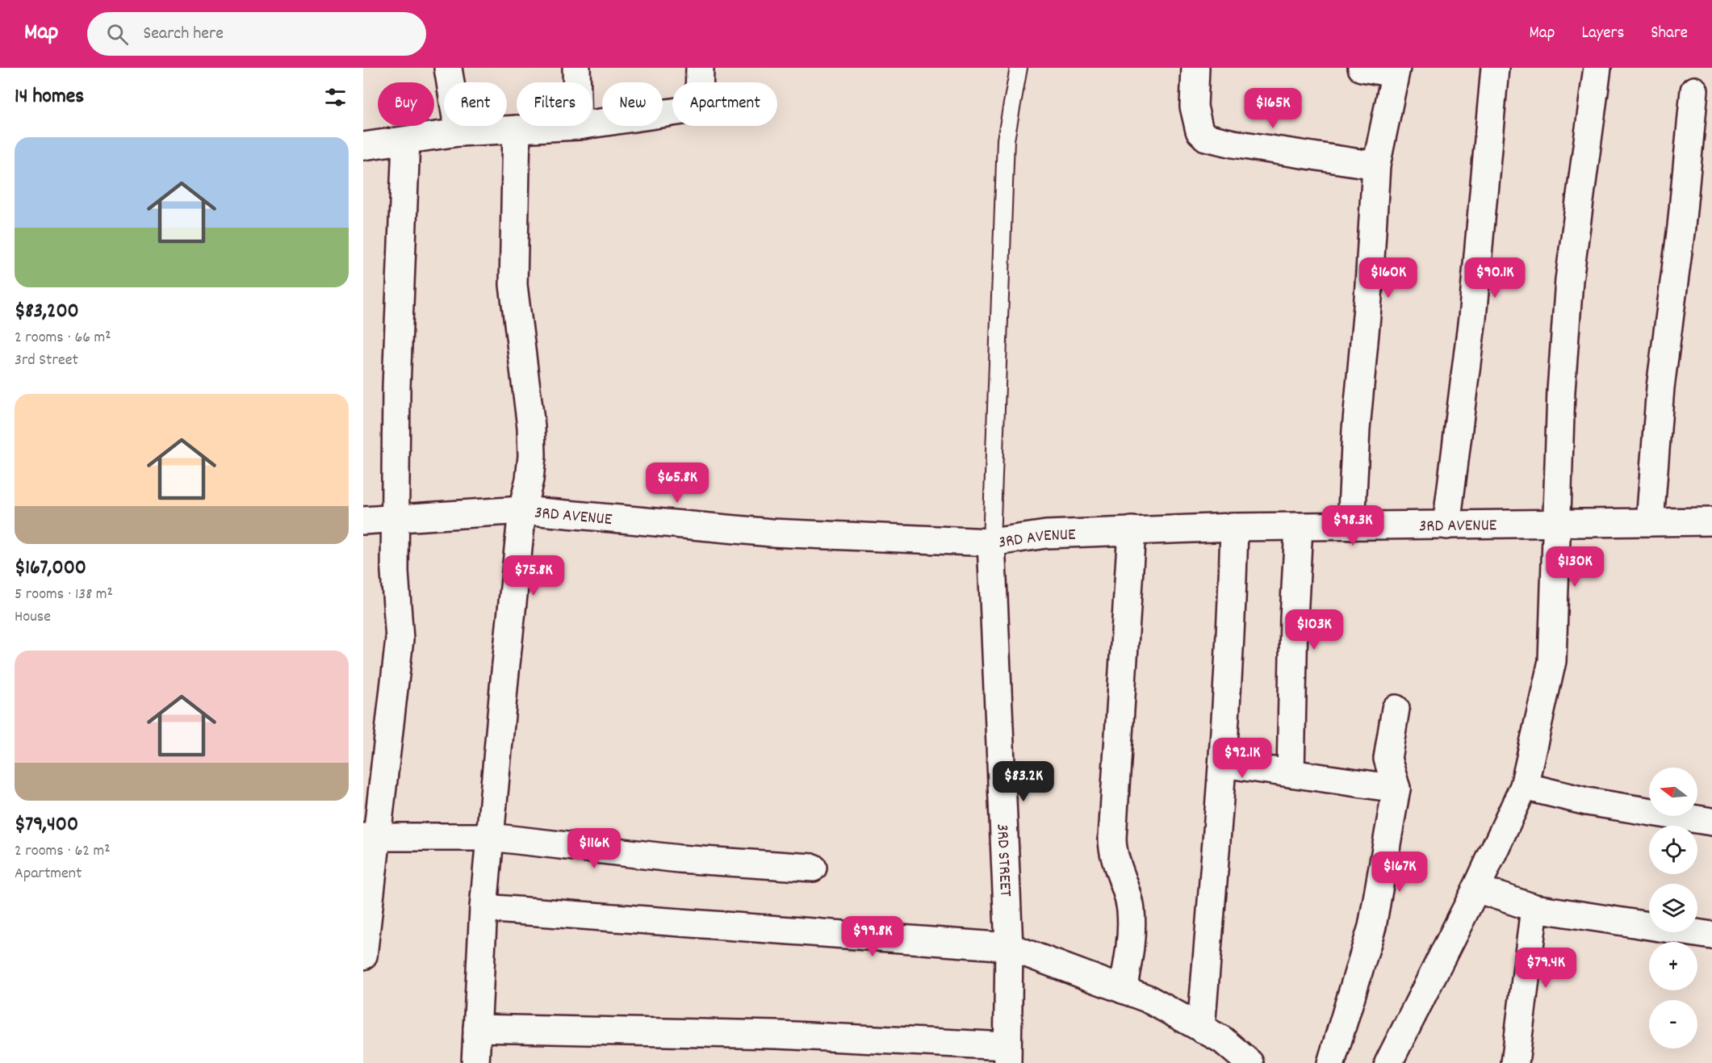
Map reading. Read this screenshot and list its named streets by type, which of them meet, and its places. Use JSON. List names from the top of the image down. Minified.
{"streets":{"street":["3RD AVENUE","3RD STREET"]},"crossings":[["3RD AVENUE","3RD STREET"]],"north":"left","page":{"header":"Map","search":"Search here","nav":["Map","Layers","Share"],"heading":"14 homes","chip":["Buy","Rent","Filters","New","Apartment"],"price":["$165K","$160K","$90.1K","$65.8K","$98.3K","$130K","$75.8K","$103K","$92.1K","$83.2K","$116K","$167K","$99.8K","$79.4K"],"list":[{"name":"$83,200","note":"2 rooms · 66 m² · 3rd Street"},{"name":"$167,000","note":"5 rooms · 138 m² · House"},{"name":"$79,400","note":"2 rooms · 62 m² · Apartment"}],"map_buttons":["+","−"]}}
